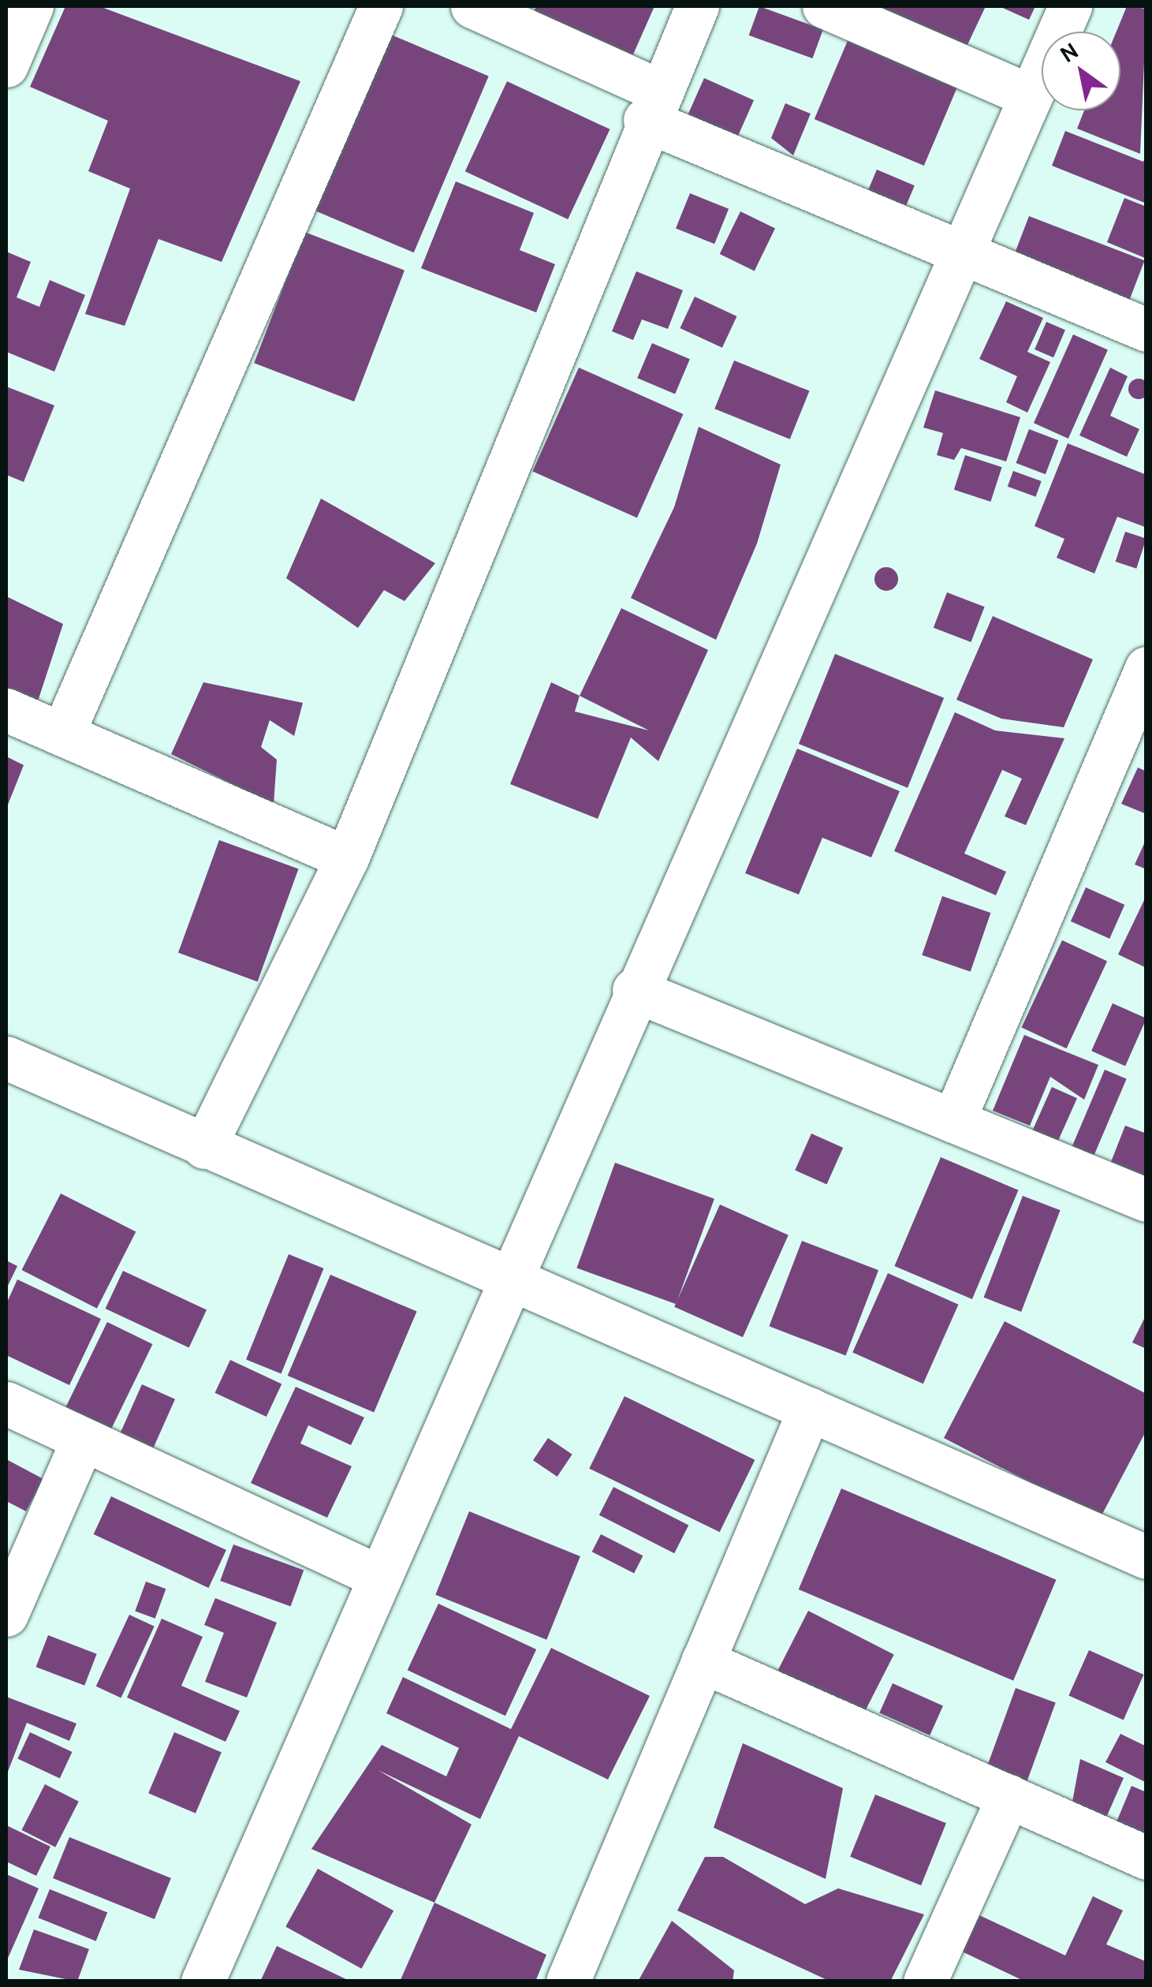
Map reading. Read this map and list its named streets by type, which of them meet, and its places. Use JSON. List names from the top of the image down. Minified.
{"north":"top left"}
